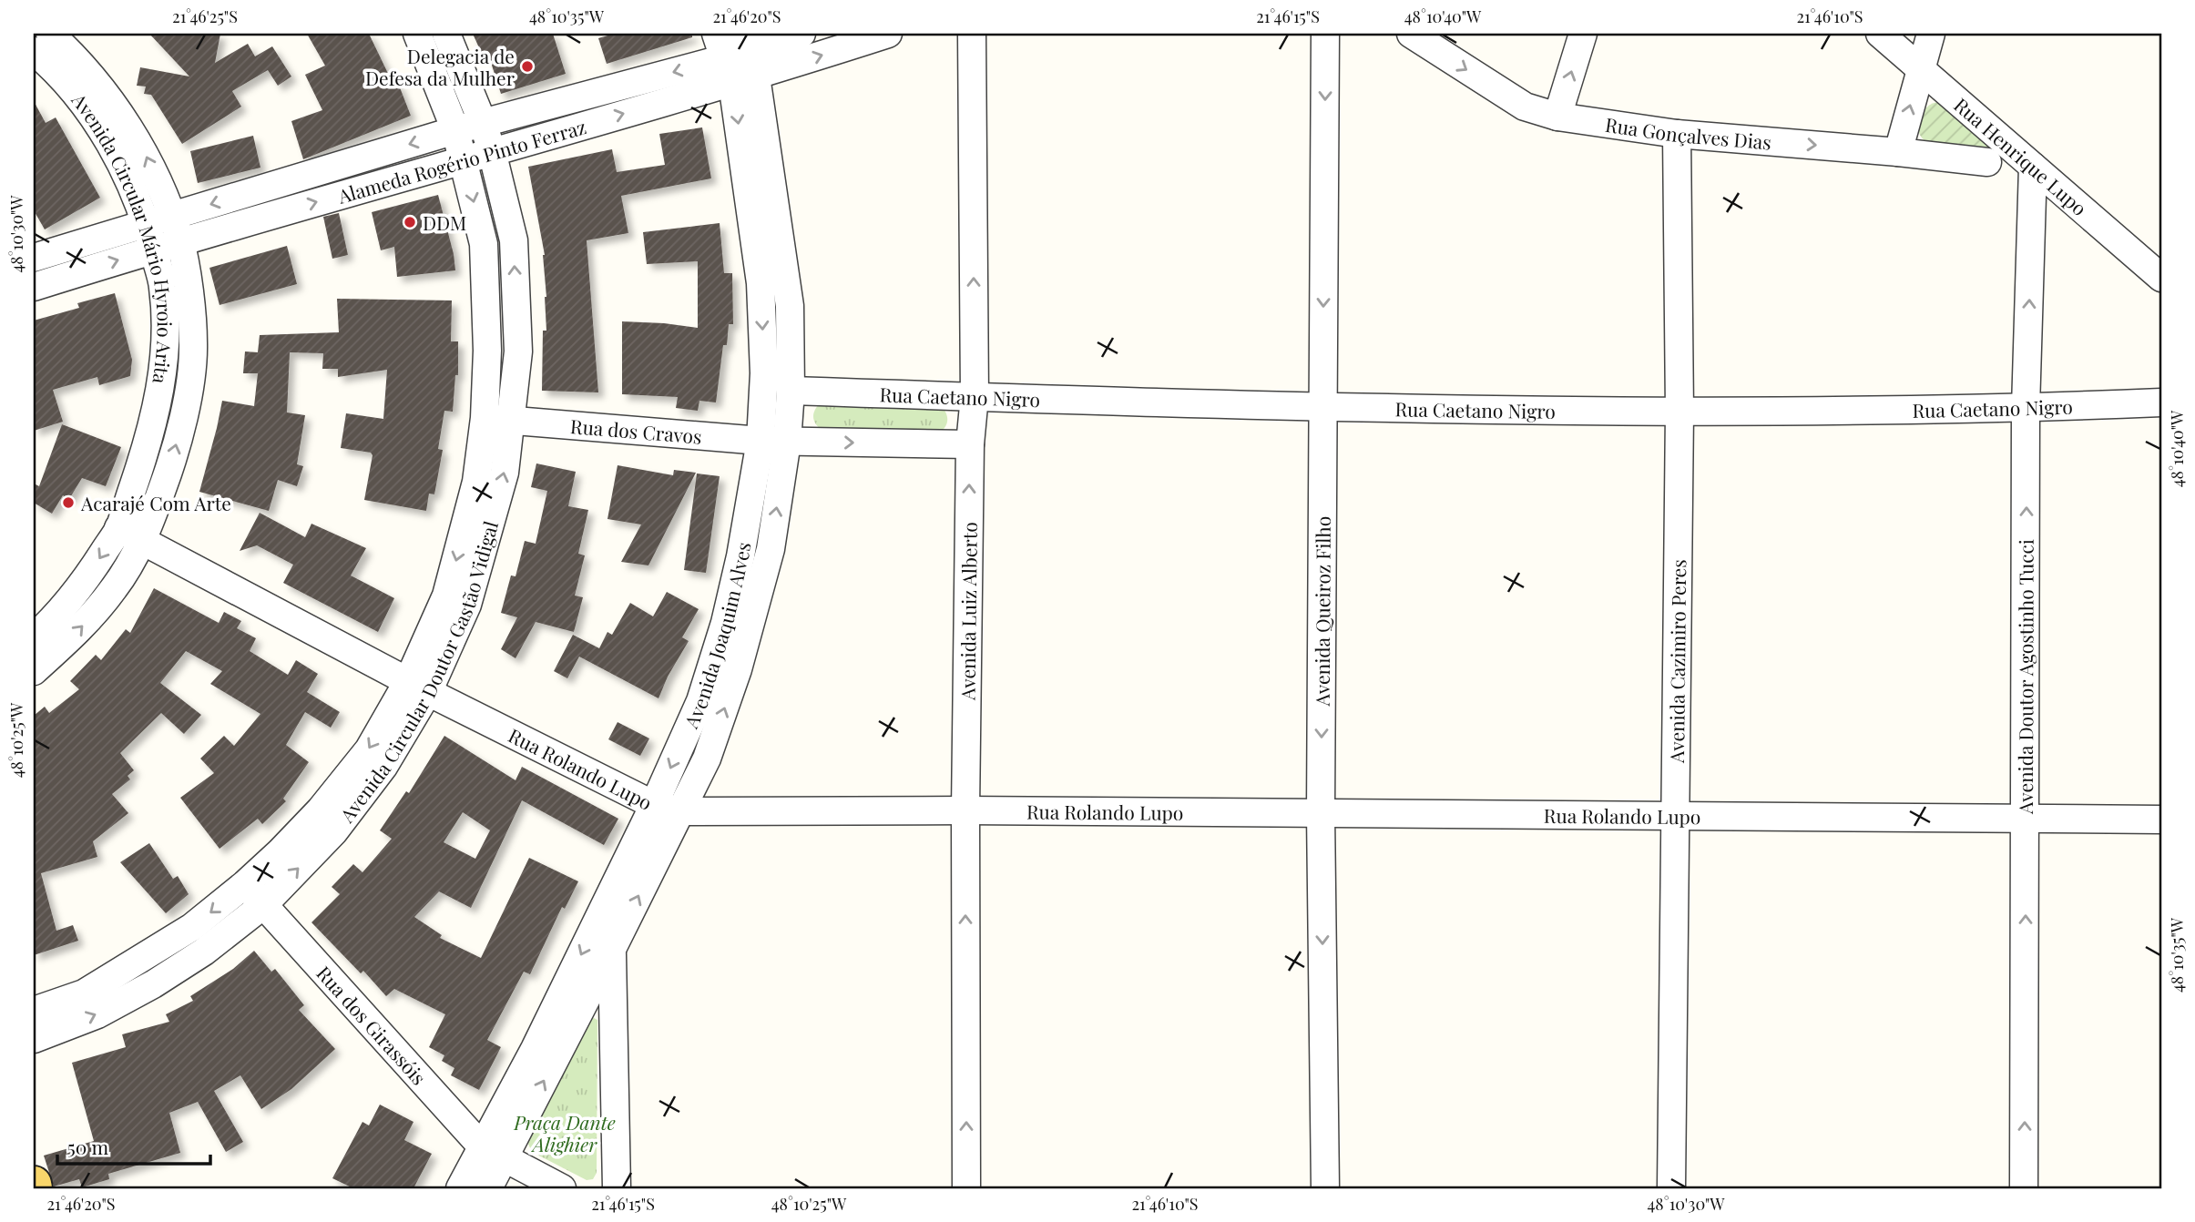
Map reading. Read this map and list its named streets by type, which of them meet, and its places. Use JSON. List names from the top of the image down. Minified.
{"streets":{"street":["Rua Gonçalves Dias","Rua Henrique Lupo","Alameda Rogério Pinto Ferraz","Avenida Circular Mário Hyroio Arita","Rua Caetano Nigro","Rua dos Cravos","Avenida Luiz Alberto","Avenida Queiroz Filho","Avenida Joaquim Alves","Avenida Cazimiro Peres","Avenida Circular Doutor Gastão Vidigal","Avenida Doutor Agostinho Tucci","Rua Rolando Lupo","Rua dos Girassóis"]},"crossings":[["Rua Gonçalves Dias","Avenida Cazimiro Peres"],["Rua Henrique Lupo","Avenida Doutor Agostinho Tucci"],["Alameda Rogério Pinto Ferraz","Avenida Circular Mário Hyroio Arita"],["Alameda Rogério Pinto Ferraz","Avenida Joaquim Alves"],["Alameda Rogério Pinto Ferraz","Avenida Circular Doutor Gastão Vidigal"],["Avenida Circular Mário Hyroio Arita","Rua Rolando Lupo"],["Rua Caetano Nigro","Avenida Luiz Alberto"],["Rua Caetano Nigro","Avenida Queiroz Filho"],["Rua Caetano Nigro","Avenida Joaquim Alves"],["Rua Caetano Nigro","Avenida Cazimiro Peres"],["Rua Caetano Nigro","Avenida Doutor Agostinho Tucci"],["Rua dos Cravos","Avenida Joaquim Alves"],["Rua dos Cravos","Avenida Circular Doutor Gastão Vidigal"],["Avenida Luiz Alberto","Rua Rolando Lupo"],["Avenida Queiroz Filho","Rua Rolando Lupo"],["Avenida Joaquim Alves","Rua Rolando Lupo"],["Avenida Joaquim Alves","Rua dos Girassóis"],["Avenida Cazimiro Peres","Rua Rolando Lupo"],["Avenida Circular Doutor Gastão Vidigal","Rua Rolando Lupo"],["Avenida Circular Doutor Gastão Vidigal","Rua dos Girassóis"],["Avenida Doutor Agostinho Tucci","Rua Rolando Lupo"]],"one_way":["Rua Gonçalves Dias","Avenida Luiz Alberto","Avenida Queiroz Filho","Avenida Doutor Agostinho Tucci"],"parks":["Praça Dante Alighier"],"places":["Delegacia de Defesa da Mulher","DDM","Acarajé Com Arte"],"scale_bar":"50 m","coordinates":["21°46'25\"S","48°10'35\"W","21°46'20\"S","21°46'15\"S","48°10'40\"W","21°46'10\"S","48°10'30\"W","48°10'25\"W"]}
